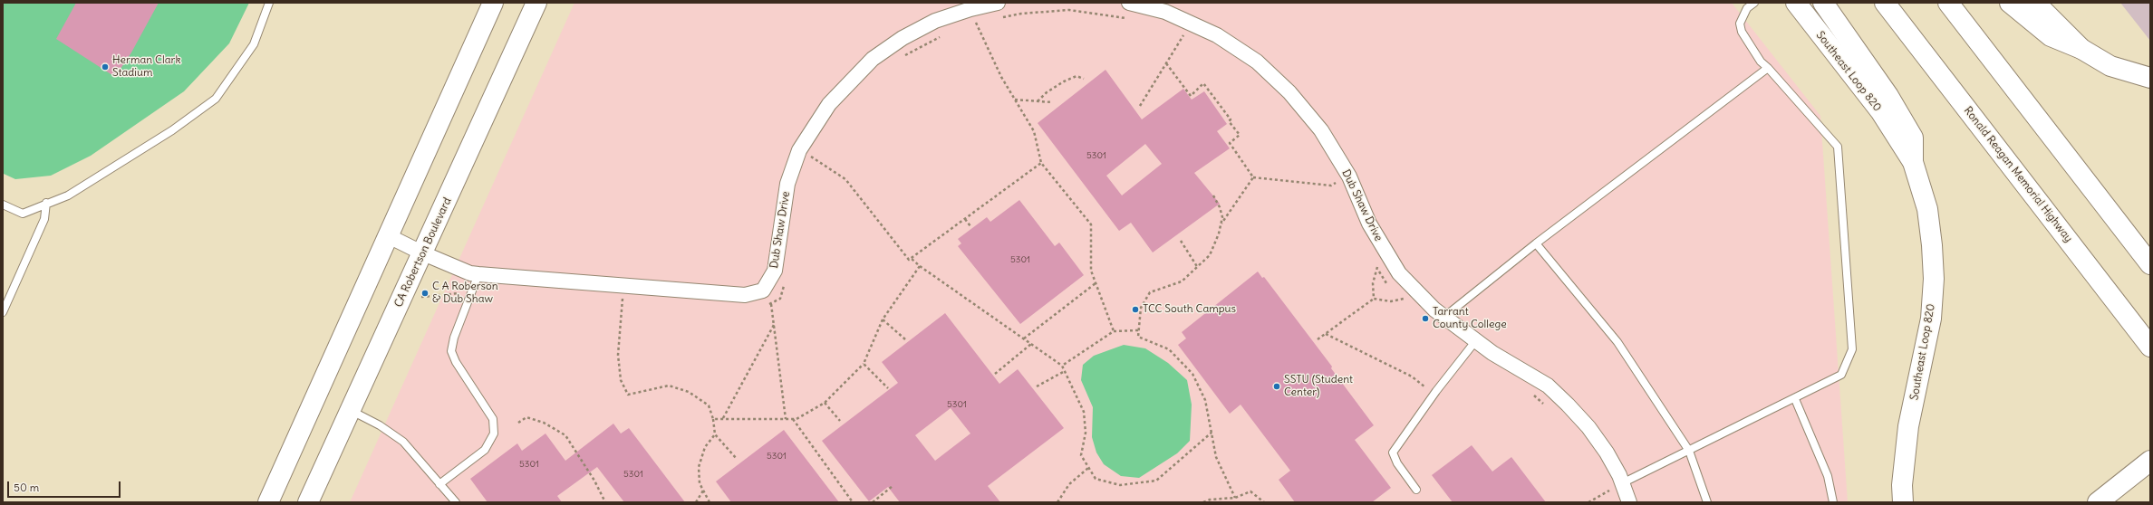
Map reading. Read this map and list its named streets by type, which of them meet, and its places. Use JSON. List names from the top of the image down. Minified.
{"streets":{"main road":["Southeast Loop 820","Ronald Reagan Memorial Highway","CA Robertson Boulevard"],"street":["Dub Shaw Drive"]},"places":["Herman Clark Stadium","C A Roberson & Dub Shaw","TCC South Campus","Tarrant County College","SSTU (Student Center)"],"house_numbers":["5301","5301","5301","5301","5301","5301"],"scale_bar":"50 m"}
